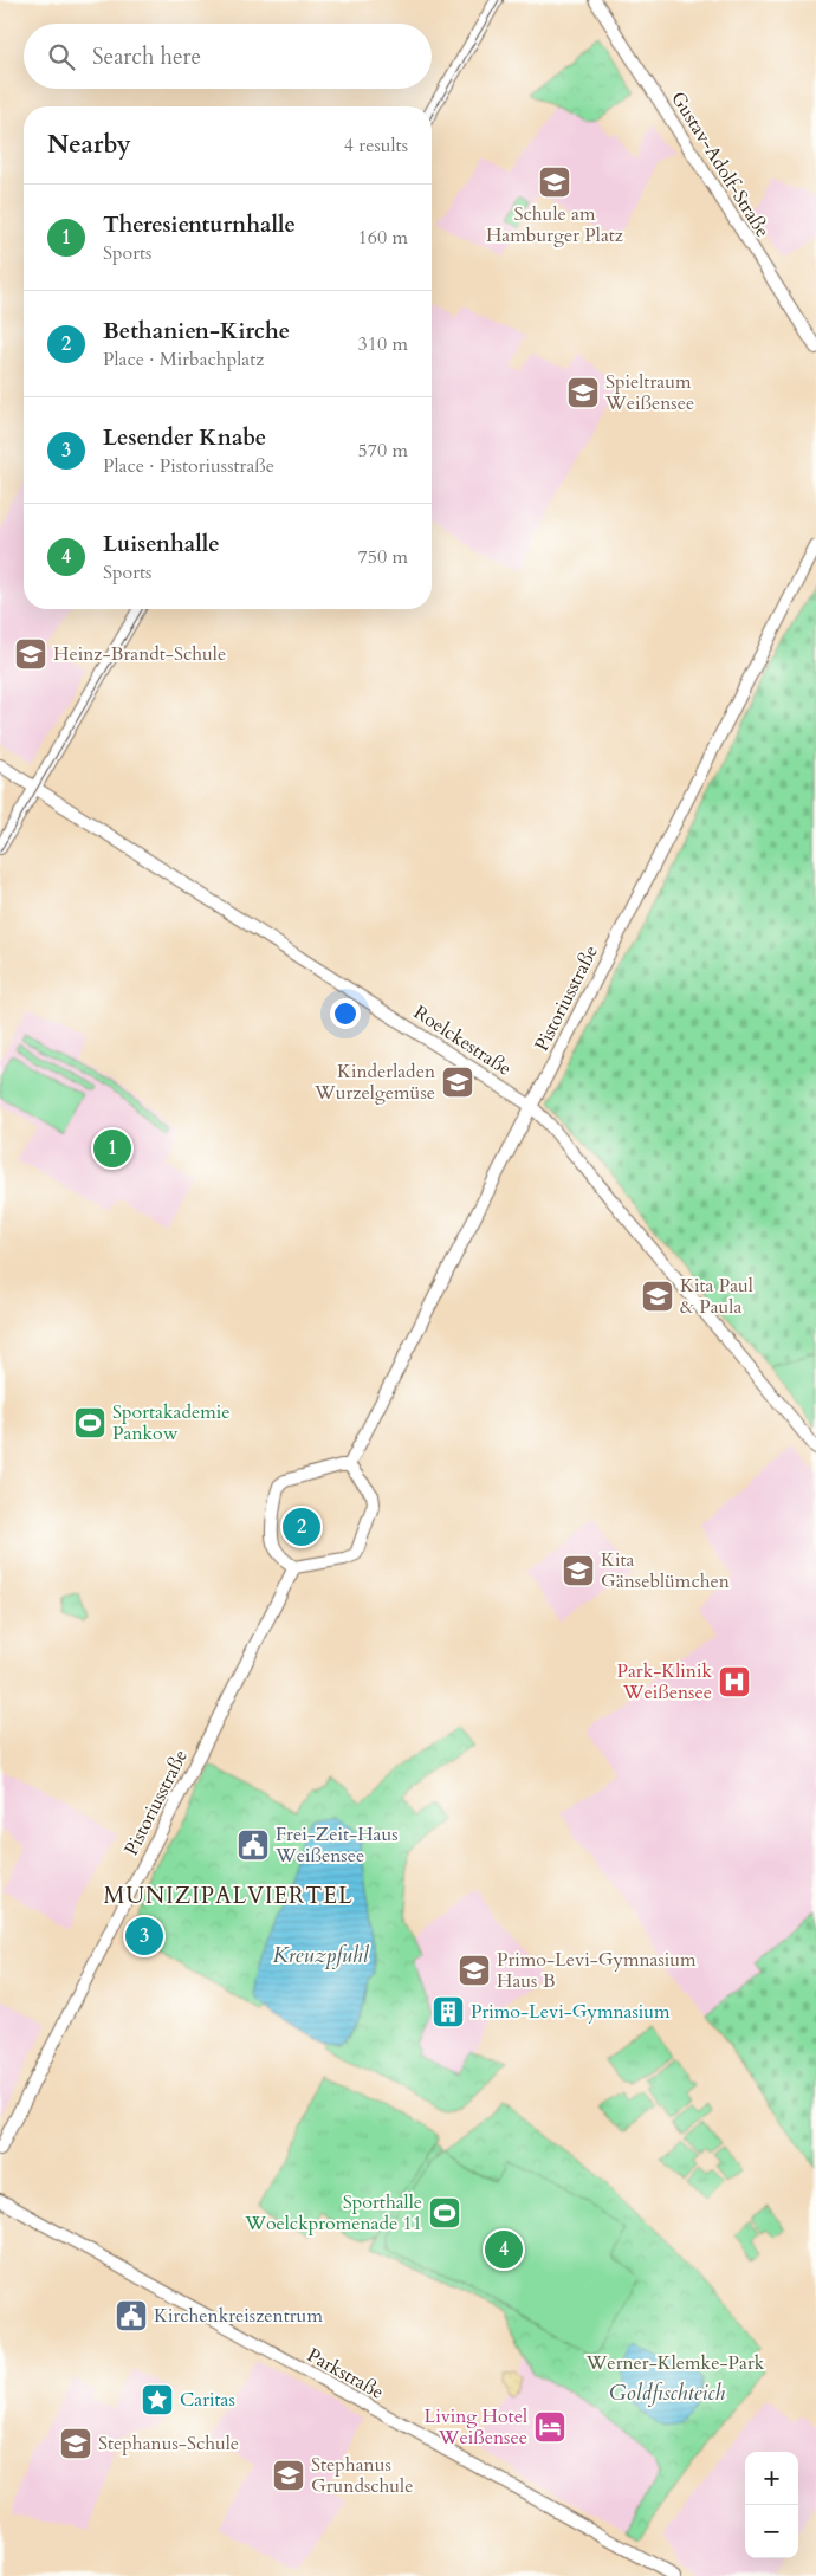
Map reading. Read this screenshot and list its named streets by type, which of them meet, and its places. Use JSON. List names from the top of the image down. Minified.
{"streets":{"street":["Gustav-Adolf-Straße","Pistoriusstraße","Roelckestraße","Parkstraße"]},"crossings":[["Pistoriusstraße","Roelckestraße"]],"districts":["MUNIZIPALVIERTEL"],"water":["Kreuzpfuhl","Goldfischteich"],"parks":["Werner-Klemke-Park"],"places":{"school or university":["Schule am Hamburger Platz","Spieltraum Weißensee","Heinz-Brandt-Schule","Kinderladen Wurzelgemüse","Kita Paul & Paula","Kita Gänseblümchen","Primo-Levi-Gymnasium Haus B","Stephanus-Schule","Stephanus Grundschule"],"sports":["Sportakademie Pankow","Sporthalle Woelckpromenade 11"],"hospital":["Park-Klinik Weißensee"],"public building":["Frei-Zeit-Haus Weißensee","Kirchenkreiszentrum"],"building":["Primo-Levi-Gymnasium"],"place":["Caritas"],"hotel":["Living Hotel Weißensee"]},"page":{"search":"Search here","heading":["Nearby","4 results"],"list":[{"mark":"1","name":"Theresienturnhalle","note":"Sports","value":"160 m"},{"mark":"2","name":"Bethanien-Kirche","note":"Place · Mirbachplatz","value":"310 m"},{"mark":"3","name":"Lesender Knabe","note":"Place · Pistoriusstraße","value":"570 m"},{"mark":"4","name":"Luisenhalle","note":"Sports","value":"750 m"}],"pins":["1","2","3","4"],"map_buttons":["+","−"]}}
